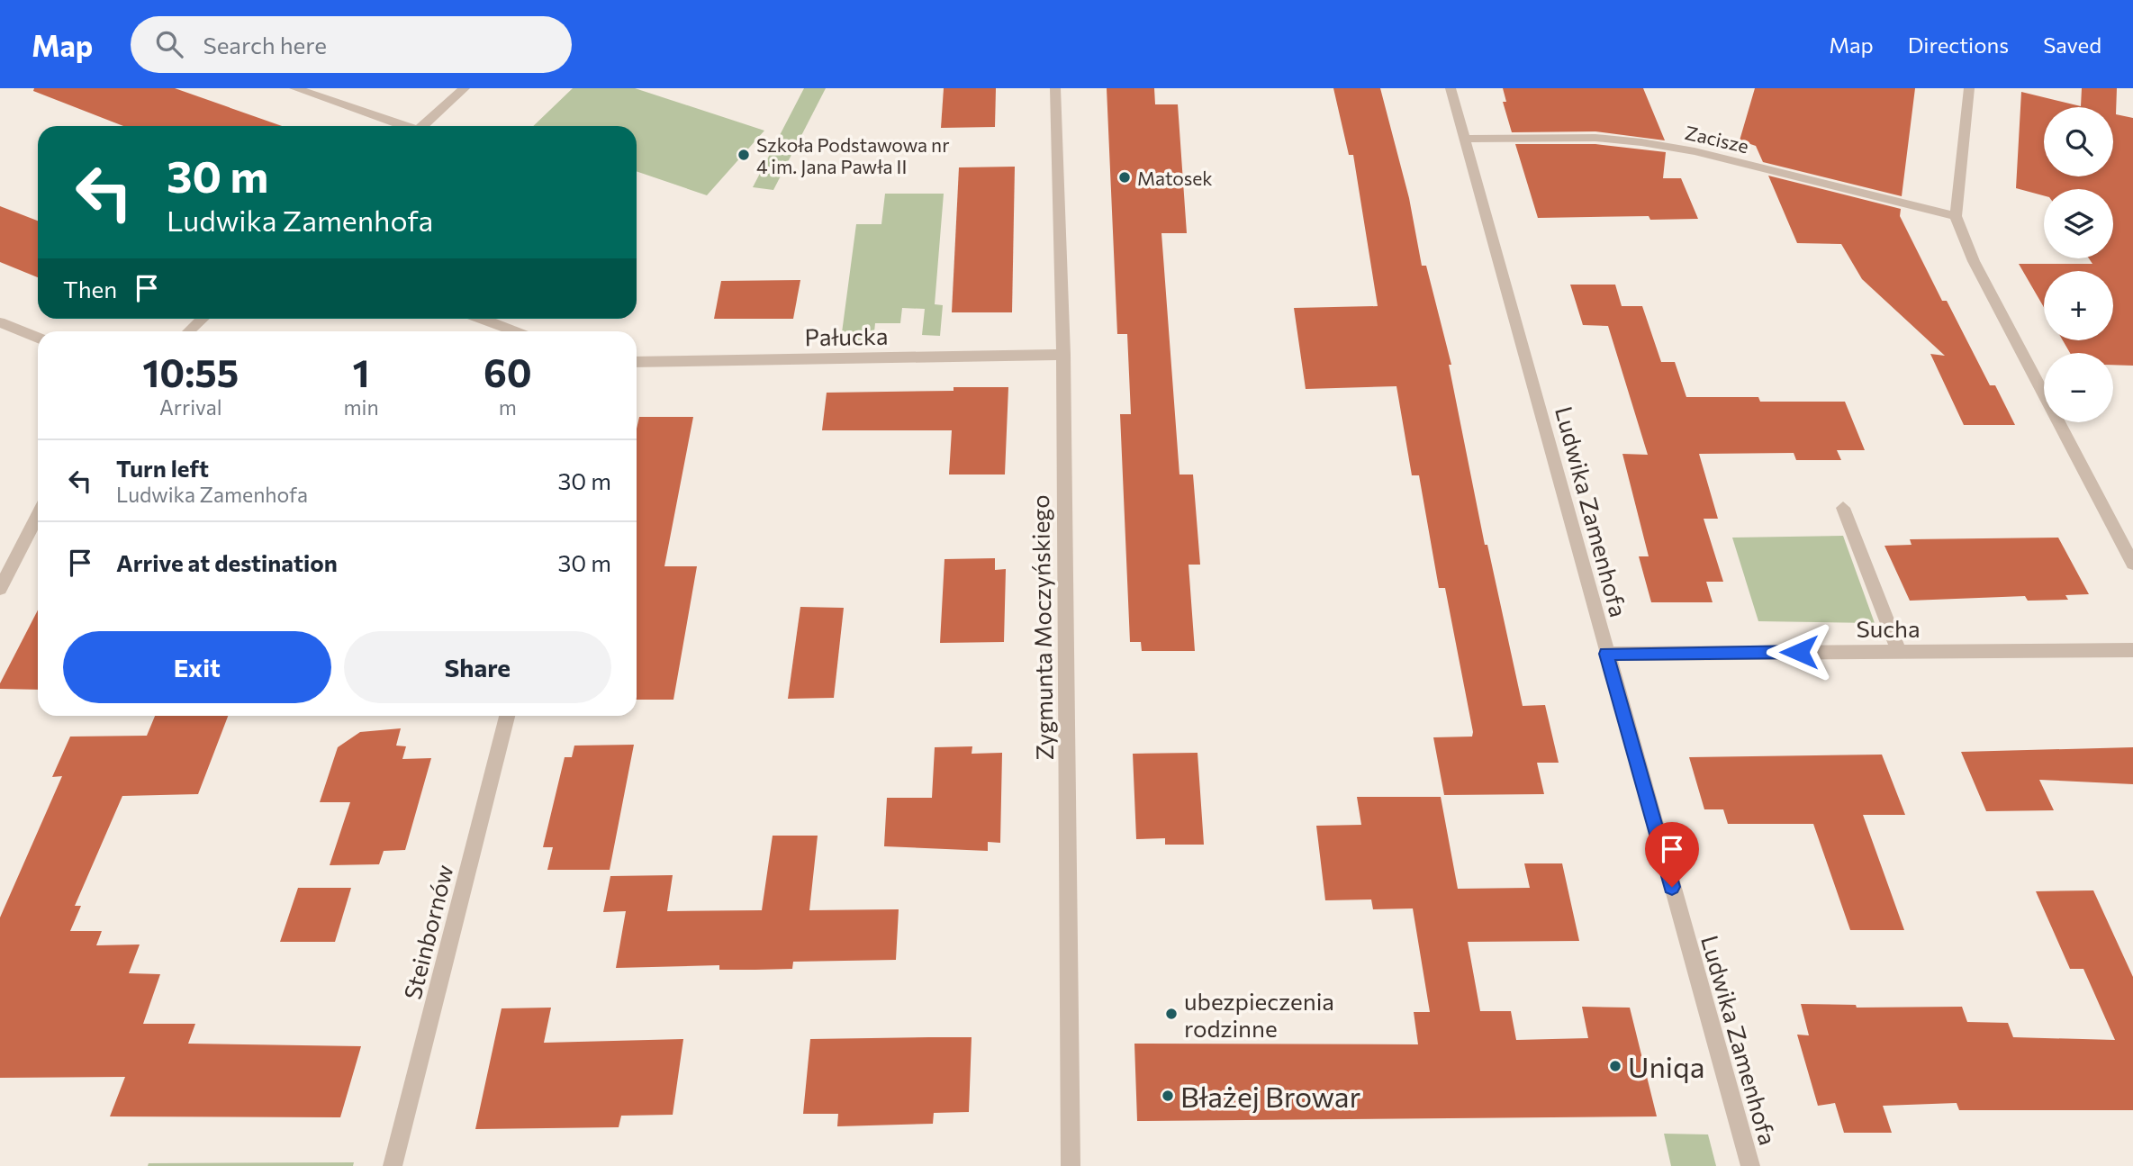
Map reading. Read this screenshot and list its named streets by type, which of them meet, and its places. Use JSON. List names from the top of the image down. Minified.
{"streets":{"street":["Zacisze","Pałucka","Ludwika Zamenhofa","Zygmunta Moczyńskiego","Sucha","Steinbornów"]},"crossings":[["Zacisze","Ludwika Zamenhofa"],["Pałucka","Zygmunta Moczyńskiego"],["Ludwika Zamenhofa","Sucha"]],"places":["Szkoła Podstawowa nr 4 im. Jana Pawła II","Matosek","ubezpieczenia rodzinne","Uniqa","Błażej Browar"],"page":{"header":"Map","search":"Search here","nav":["Map","Directions","Saved"],"map_buttons":["+","−"],"turn":["30 m","Ludwika Zamenhofa"],"then":"Then","eta":["10:55","Arrival","1","min","60","m"],"list":[{"name":"Turn left","note":"Ludwika Zamenhofa","value":"30 m"},{"name":"Arrive at destination","value":"30 m"}],"buttons":["Exit","Share"]}}
